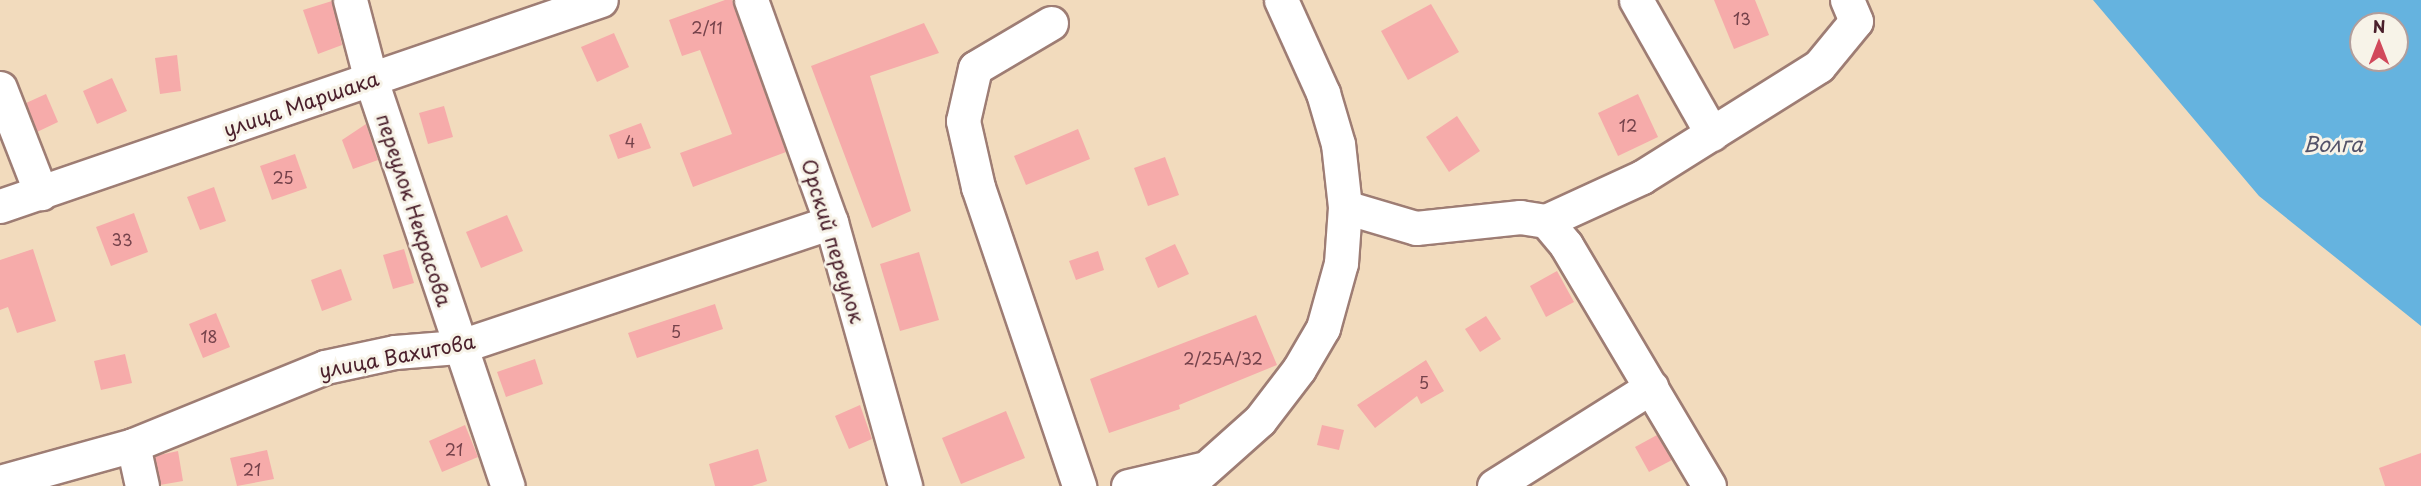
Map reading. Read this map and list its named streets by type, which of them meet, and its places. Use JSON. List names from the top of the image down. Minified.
{"streets":{"street":["улица Маршака","переулок Некрасова","Орский переулок","улица Вахитова"]},"crossings":[["улица Маршака","переулок Некрасова"],["переулок Некрасова","улица Вахитова"],["Орский переулок","улица Вахитова"]],"water":["Волга"],"house_numbers":["13","2/11","12","4","25","33","5","18","2/25А/32","5","21","21"],"north":"top"}
